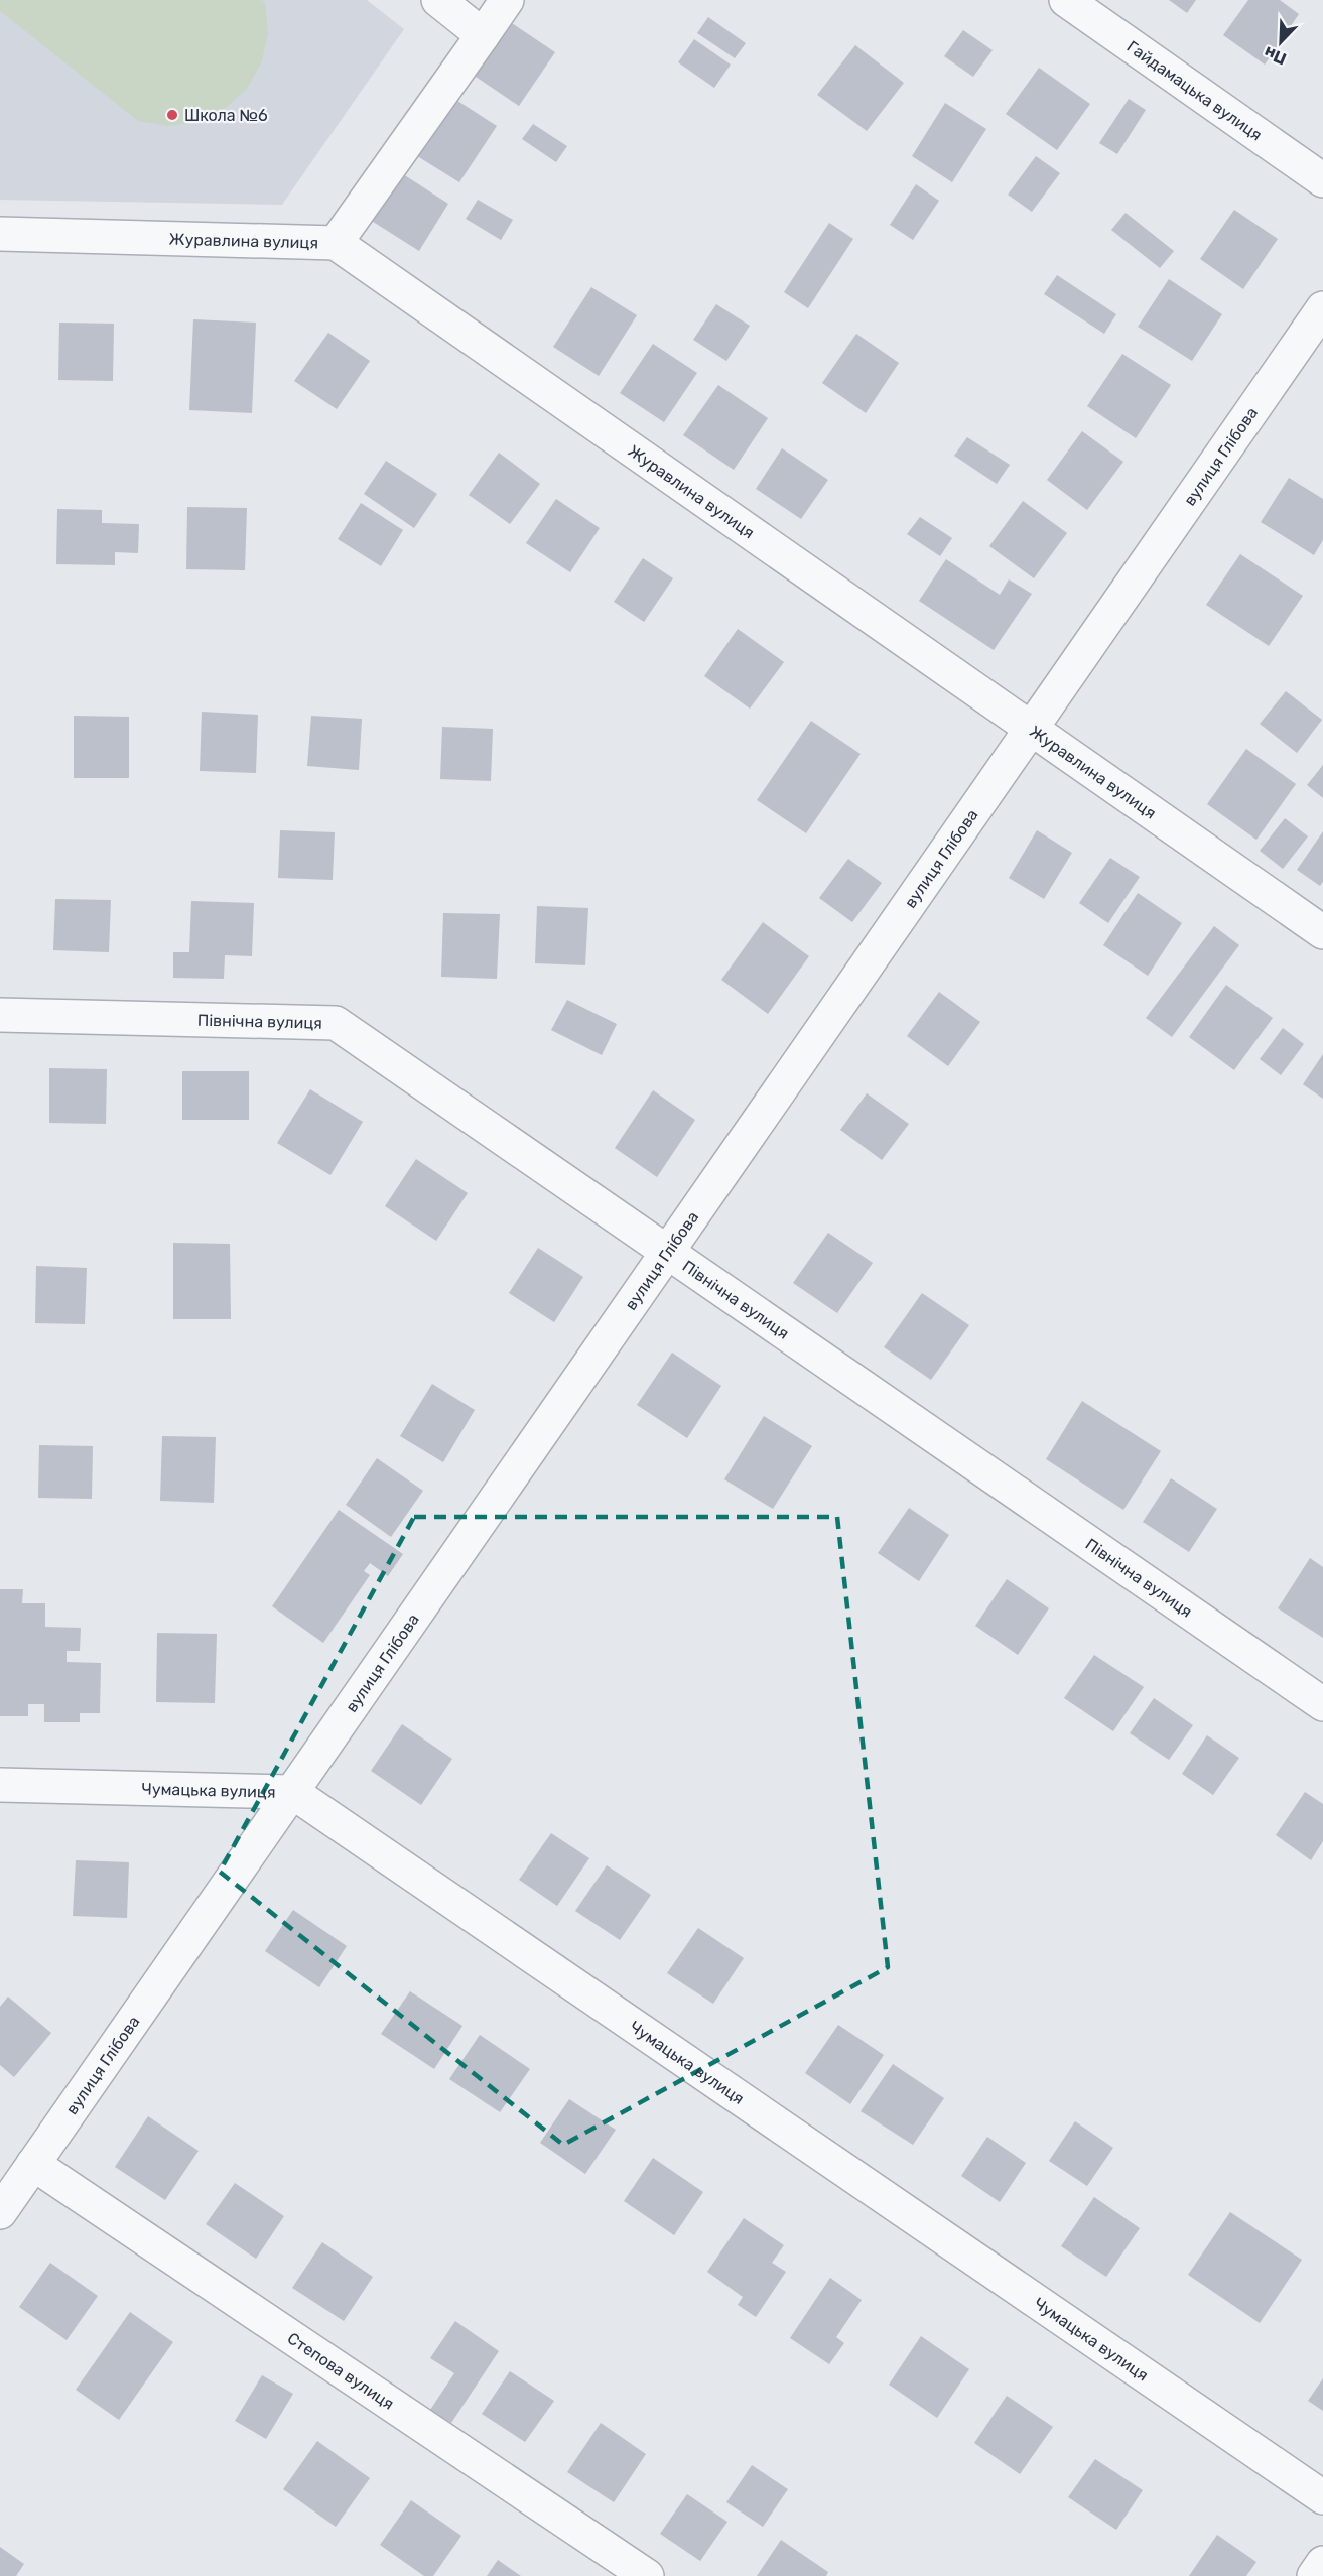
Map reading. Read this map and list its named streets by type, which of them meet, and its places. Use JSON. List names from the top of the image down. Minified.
{"streets":{"street":["Гайдамацька вулиця","Журавлина вулиця","вулиця Глібова","Північна вулиця","Чумацька вулиця","Степова вулиця"]},"crossings":[["Журавлина вулиця","вулиця Глібова"],["вулиця Глібова","Північна вулиця"],["вулиця Глібова","Чумацька вулиця"],["вулиця Глібова","Степова вулиця"]],"places":["Школа №6"],"north":"bottom left"}
